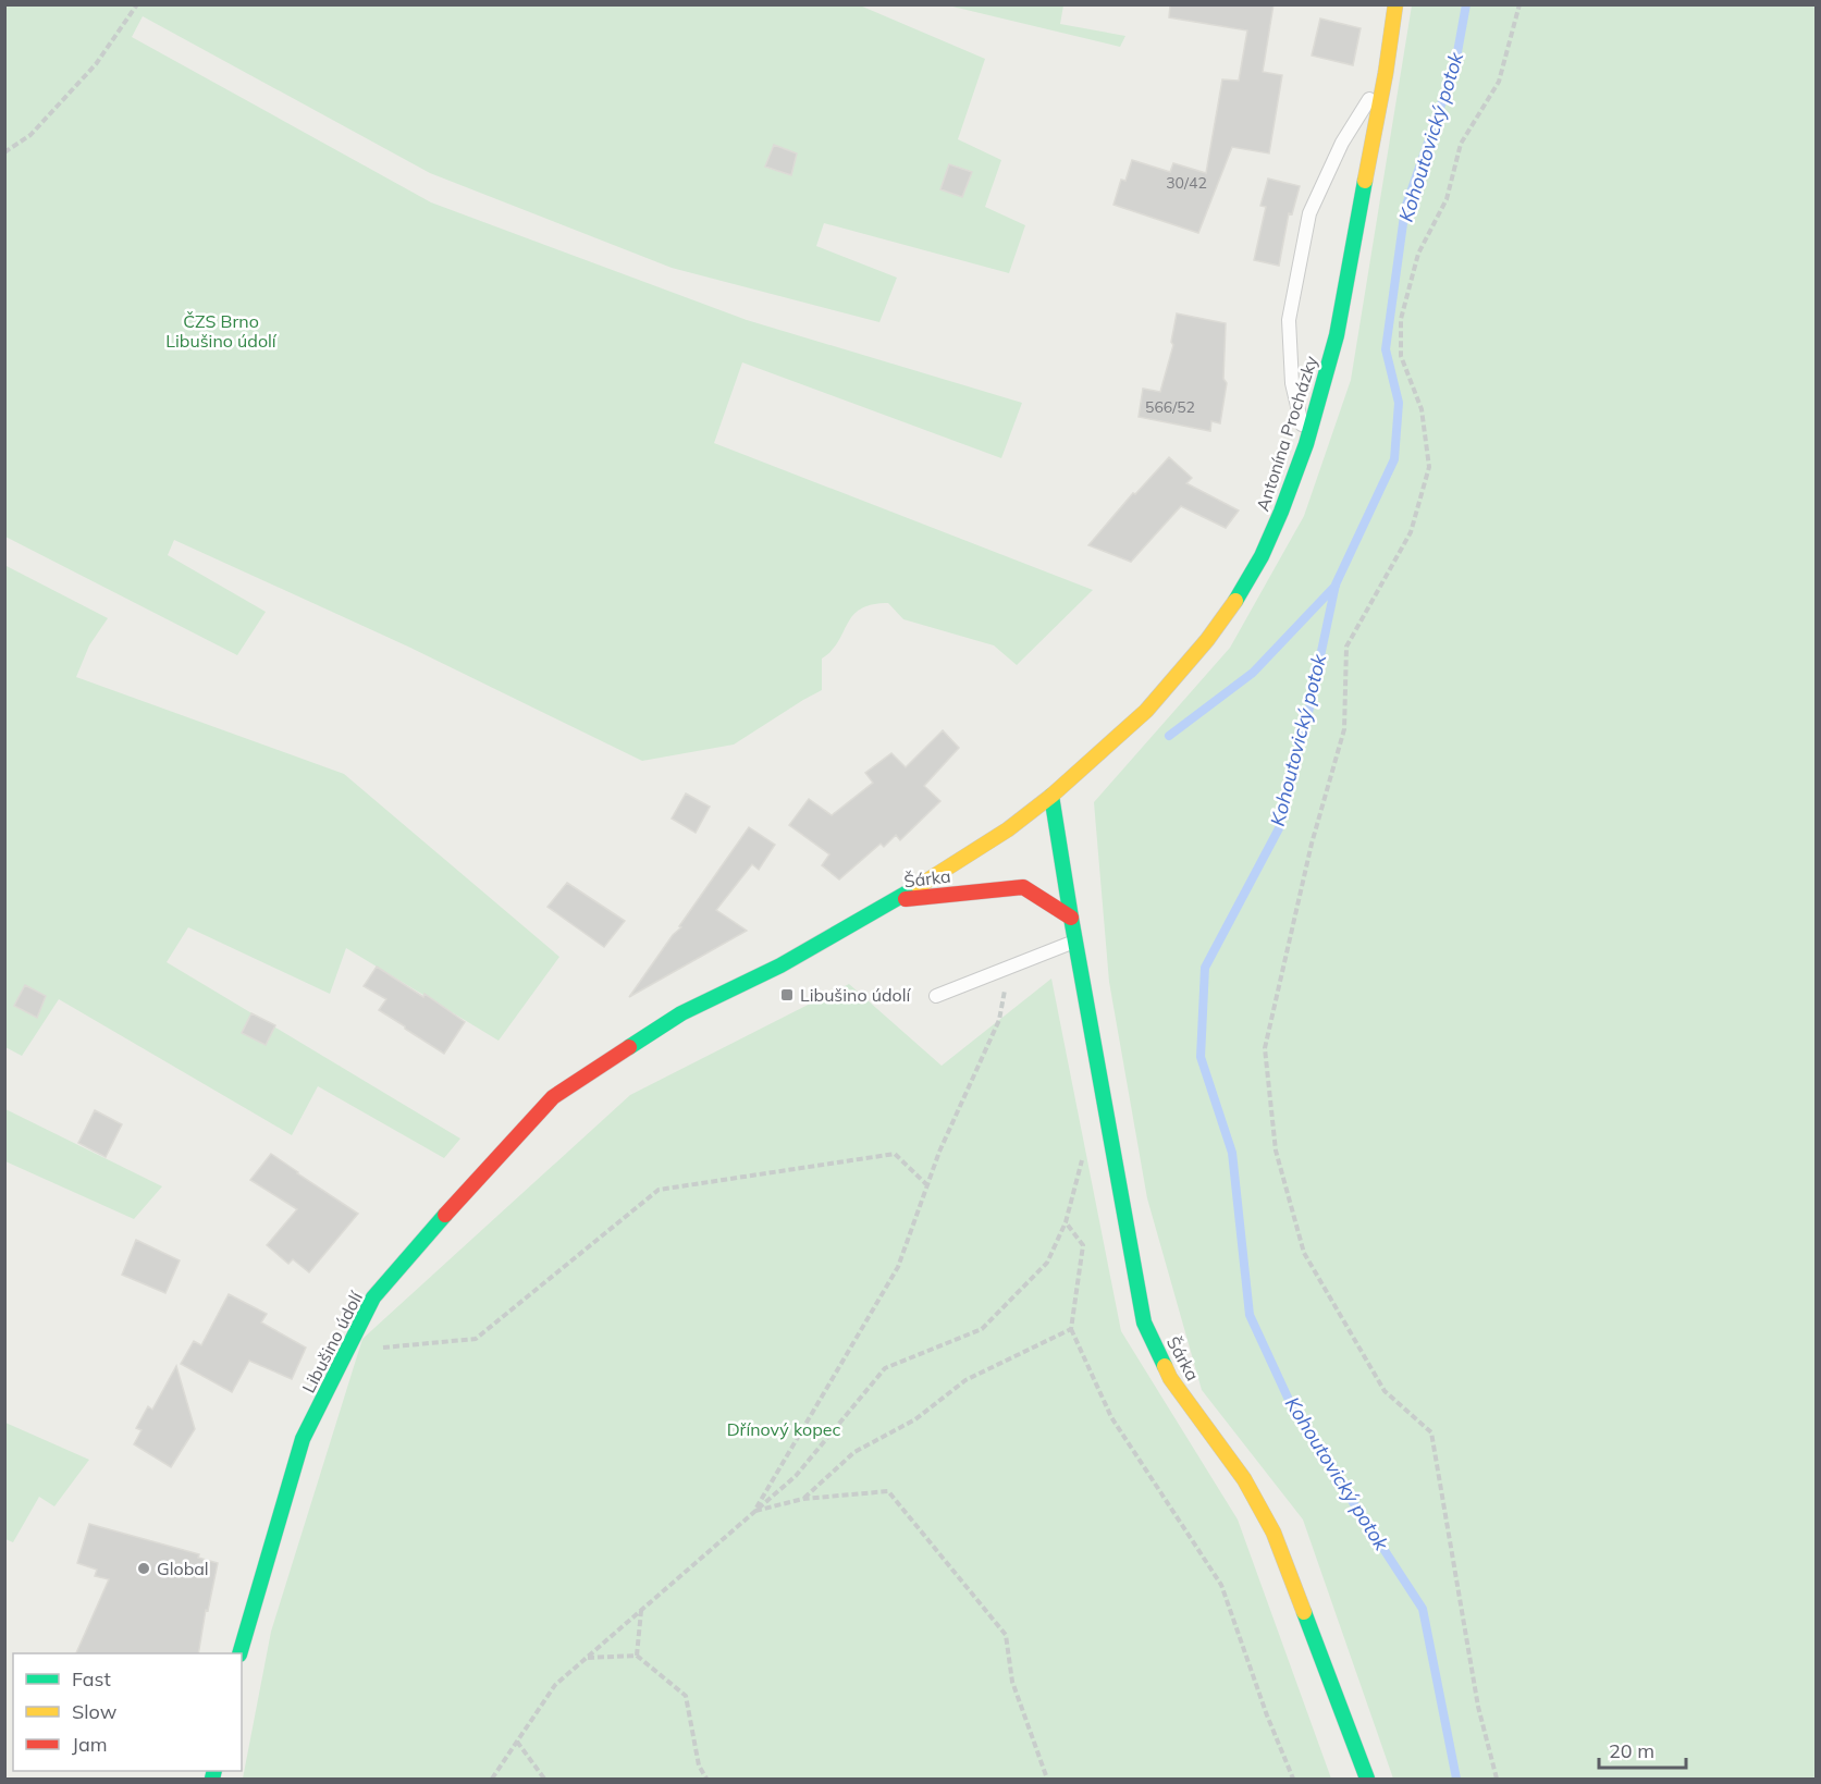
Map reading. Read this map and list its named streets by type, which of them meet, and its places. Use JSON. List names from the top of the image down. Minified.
{"streets":{"street":["Antonína Procházky","Šárka","Libušino údolí"]},"crossings":[["Antonína Procházky","Šárka"],["Antonína Procházky","Libušino údolí"],["Šárka","Libušino údolí"]],"water":["Kohoutovický potok"],"parks":["ČZS Brno Libušino údolí","Dřínový kopec"],"places":{"transit":["Libušino údolí"],"other":["Global"]},"house_numbers":["30/42","566/52"],"legend":["Fast","Slow","Jam"],"scale_bar":"20 m"}
